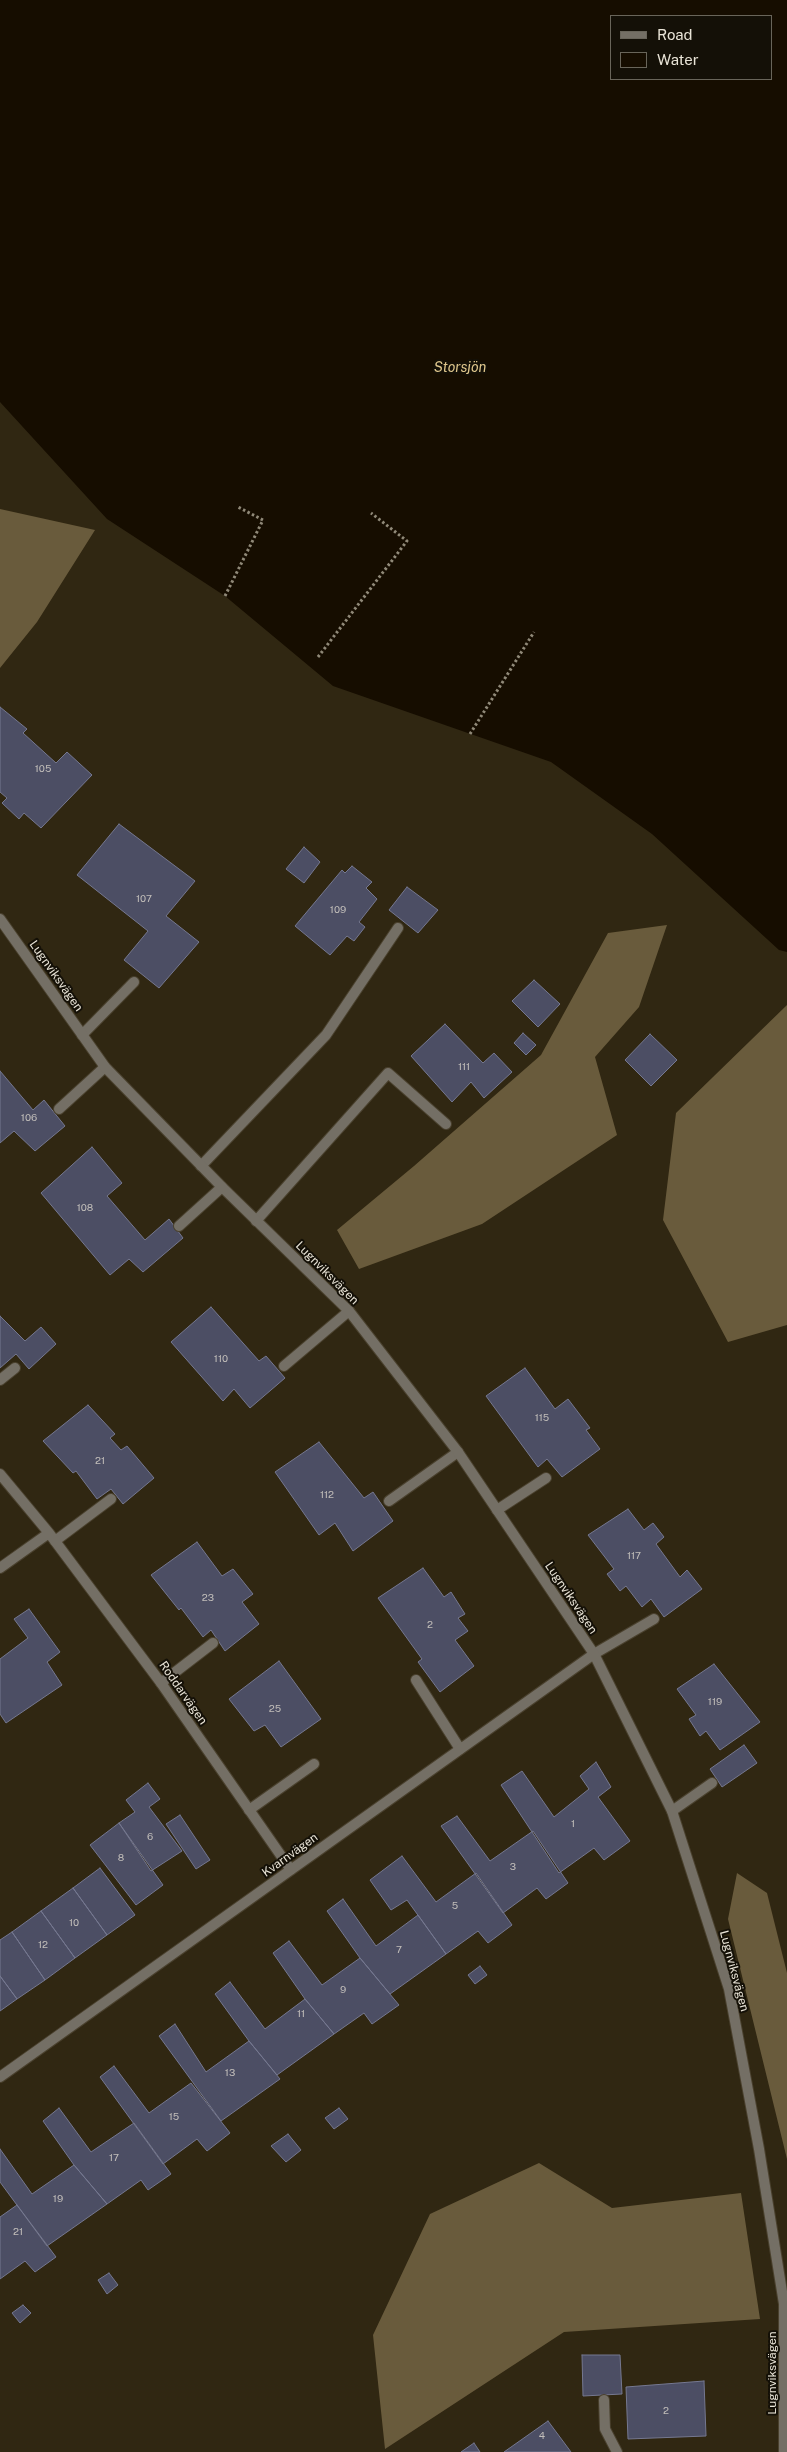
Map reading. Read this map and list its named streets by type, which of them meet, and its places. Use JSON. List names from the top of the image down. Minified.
{"streets":{"street":["Lugnviksvägen","Roddarvägen","Kvarnvägen"]},"crossings":[["Lugnviksvägen","Kvarnvägen"],["Roddarvägen","Kvarnvägen"]],"water":["Storsjön"],"house_numbers":["105","107","109","111","106","108","110","115","21","112","117","23","2","119","25","1","6","8","3","5","10","12","7","9","11","13","15","17","19","21","2","4"],"legend":["Road","Water"]}
